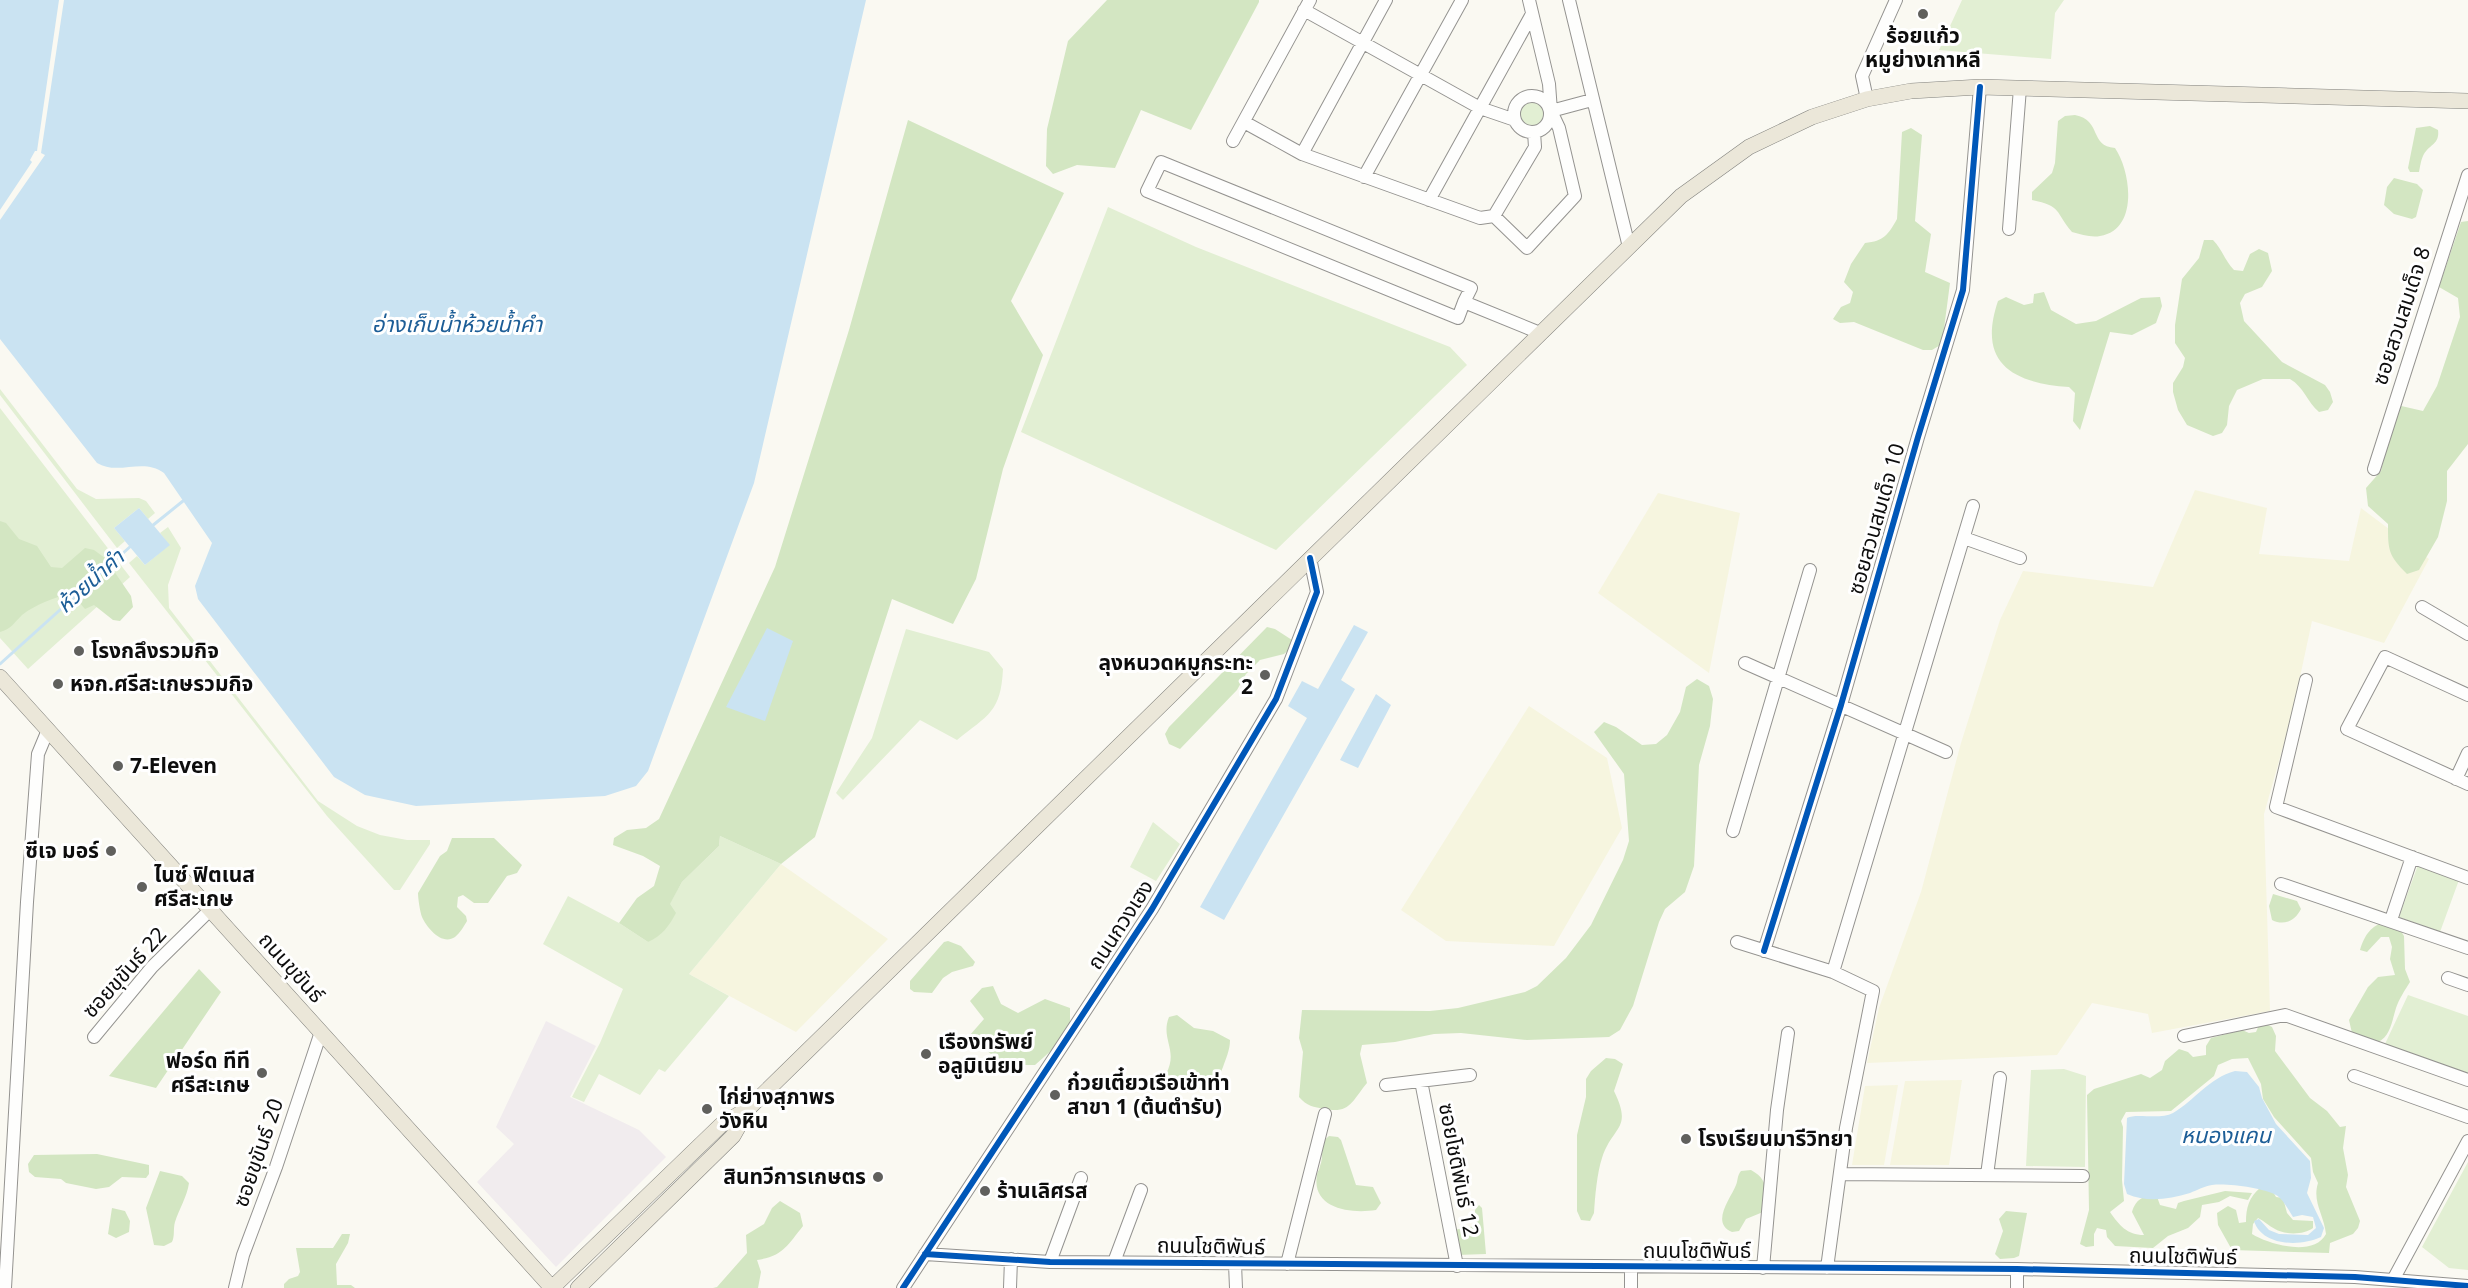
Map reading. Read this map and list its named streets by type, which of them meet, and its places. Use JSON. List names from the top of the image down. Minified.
{"streets":{"main road":["ถนนขุขันธ์"],"street":["ซอยสวนสมเด็จ 8","ซอยสวนสมเด็จ 10","ถนนกวงเฮง","ซอยขุขันธ์ 22","ซอยขุขันธ์ 20","ซอยโชติพันธ์ 12","ถนนโชติพันธ์"]},"crossings":[["ถนนกวงเฮง","ถนนโชติพันธ์"],["ถนนขุขันธ์","ซอยขุขันธ์ 22"],["ถนนขุขันธ์","ซอยขุขันธ์ 20"],["ซอยโชติพันธ์ 12","ถนนโชติพันธ์"]],"water":["อ่างเก็บน้ำห้วยน้ำคำ","ห้วยน้ำคำ","หนองแคน"],"places":["ร้อยแก้ว หมูย่างเกาหลี","โรงกลึงรวมกิจ","ลุงหนวดหมูกระทะ 2","หจก.ศรีสะเกษรวมกิจ","7-Eleven","ซีเจ มอร์","ไนซ์ ฟิตเนส ศรีสะเกษ","เรืองทรัพย์ อลูมิเนียม","ฟอร์ด ทีที ศรีสะเกษ","ก๋วยเตี๋ยวเรือเข้าท่า สาขา 1 (ต้นตำรับ)","ไก่ย่างสุภาพร วังหิน","โรงเรียนมารีวิทยา","สินทวีการเกษตร","ร้านเลิศรส"]}
